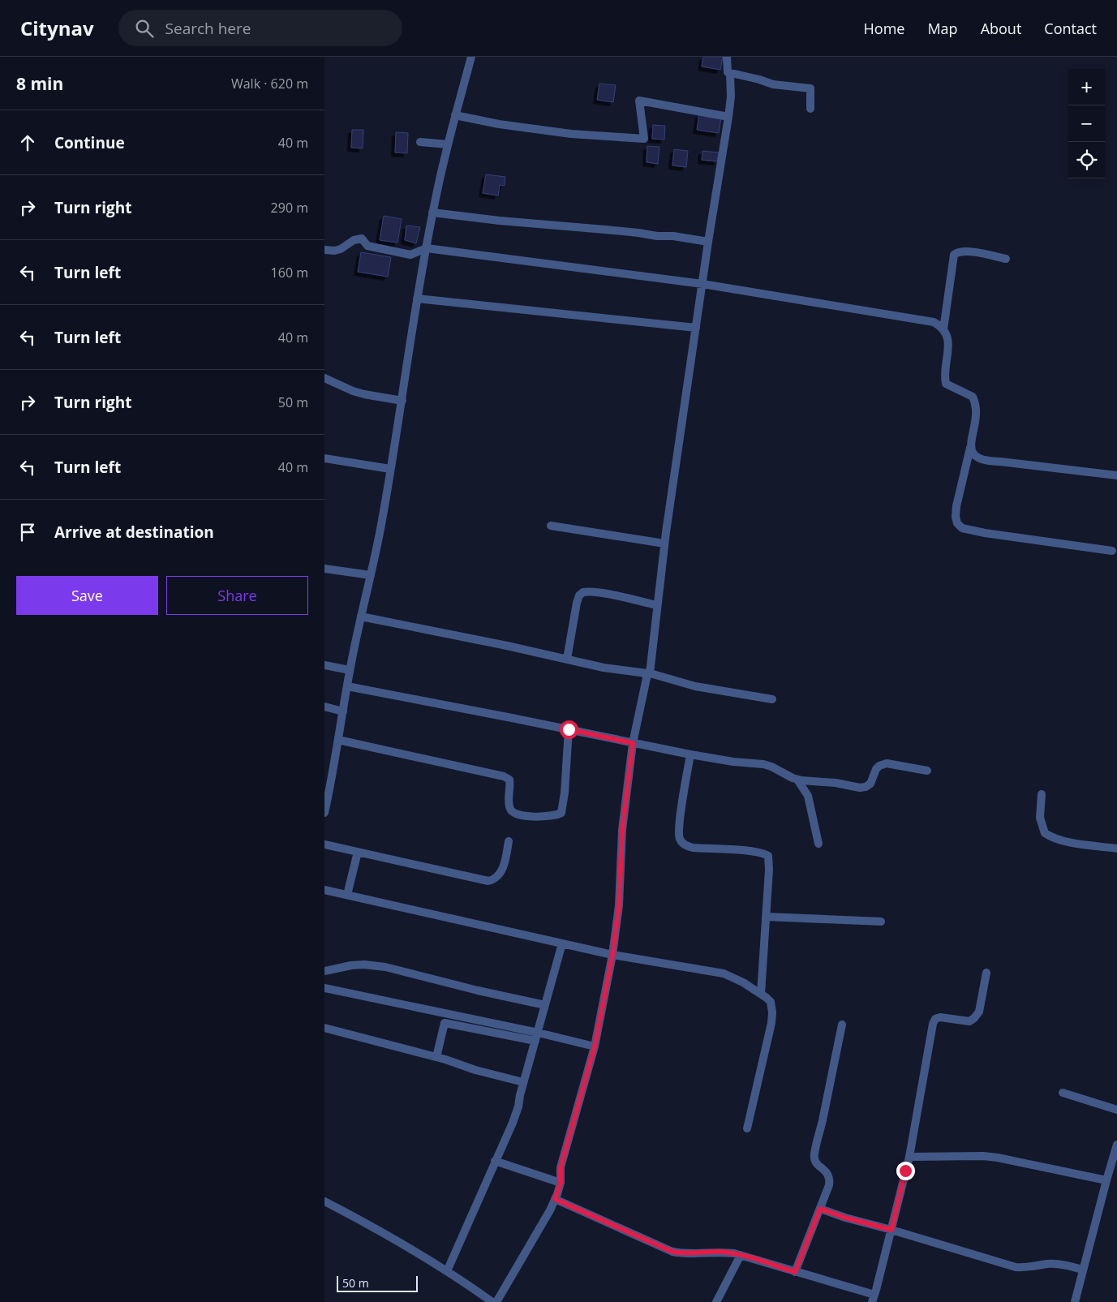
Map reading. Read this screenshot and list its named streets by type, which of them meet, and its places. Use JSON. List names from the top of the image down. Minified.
{"scale_bar":"50 m","page":{"header":"Citynav","search":"Search here","nav":["Home","Map","About","Contact"],"heading":["8 min","Walk · 620 m"],"map_buttons":["+","−"],"list":[["Continue","40 m"],["Turn right","290 m"],["Turn left","160 m"],["Turn left","40 m"],["Turn right","50 m"],["Turn left","40 m"],"Arrive at destination"],"buttons":["Save","Share"],"scale":"50 m"}}
